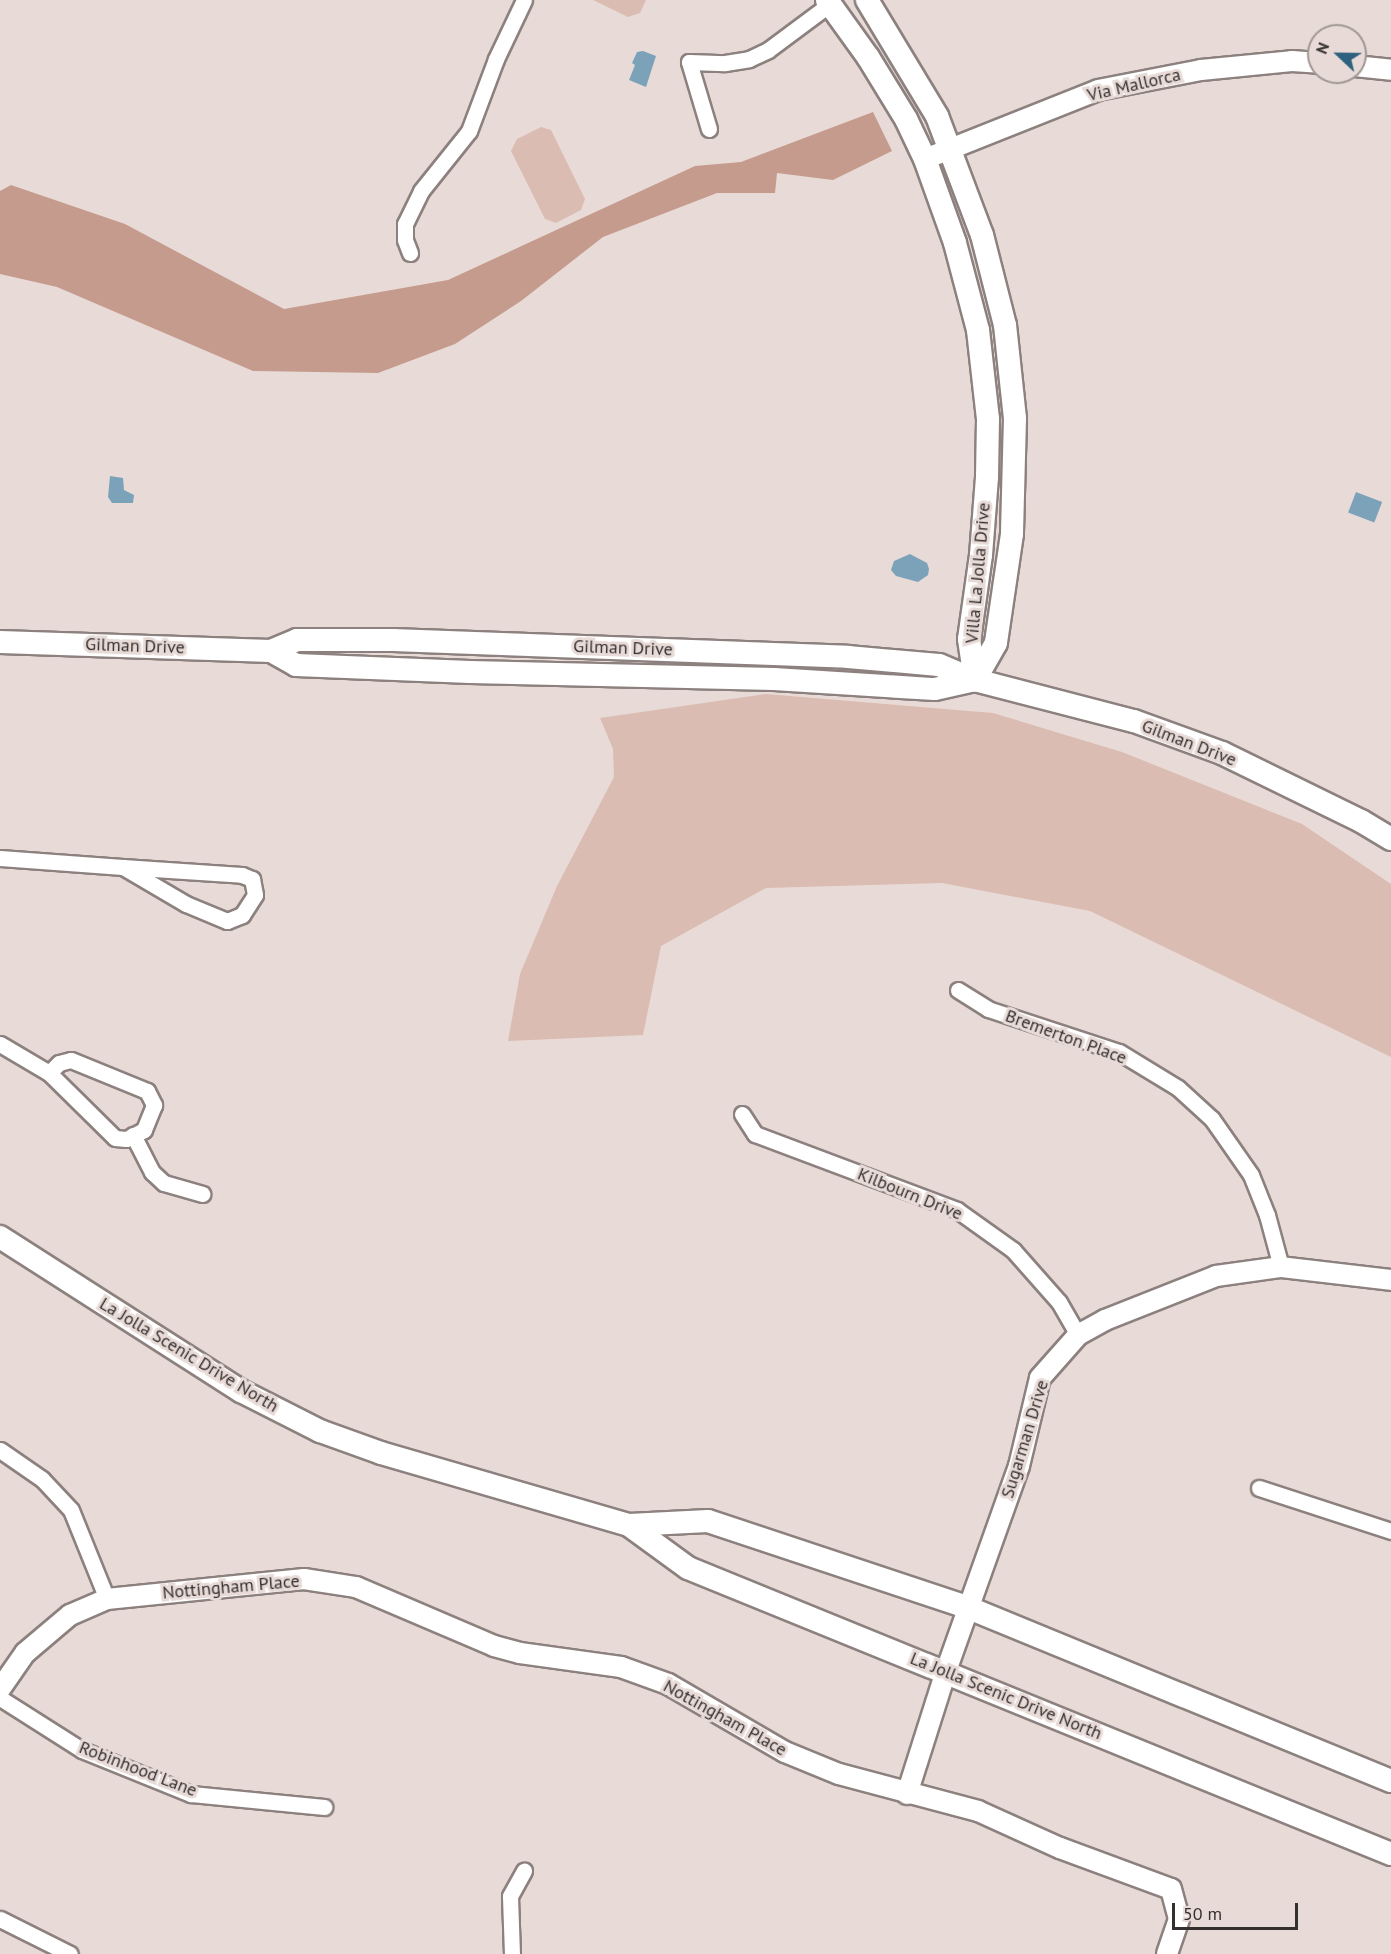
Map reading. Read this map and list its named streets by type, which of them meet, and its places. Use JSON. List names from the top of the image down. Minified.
{"streets":{"main road":["Villa La Jolla Drive","Gilman Drive","La Jolla Scenic Drive North"],"street":["Via Mallorca","Bremerton Place","Kilbourn Drive","Sugarman Drive","Nottingham Place","Robinhood Lane"]},"crossings":[["Via Mallorca","Villa La Jolla Drive"],["Villa La Jolla Drive","Gilman Drive"],["Bremerton Place","Sugarman Drive"],["Kilbourn Drive","Sugarman Drive"],["La Jolla Scenic Drive North","Sugarman Drive"],["Sugarman Drive","Nottingham Place"]],"scale_bar":"50 m","north":"left"}
